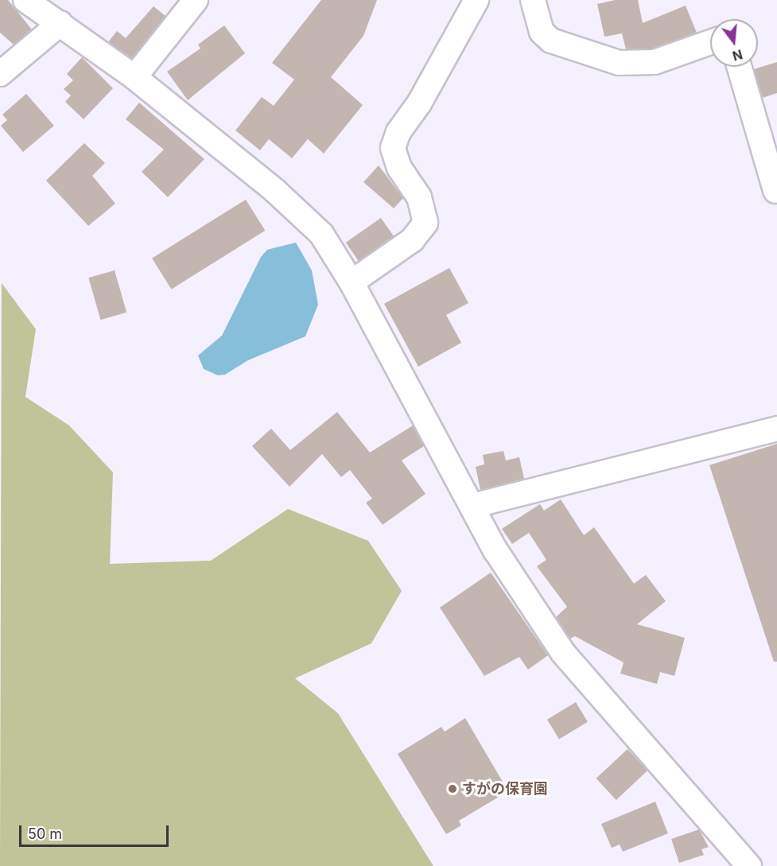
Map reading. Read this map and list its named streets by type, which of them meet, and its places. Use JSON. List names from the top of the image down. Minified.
{"places":["すがの保育園"],"scale_bar":"50 m","north":"bottom"}
